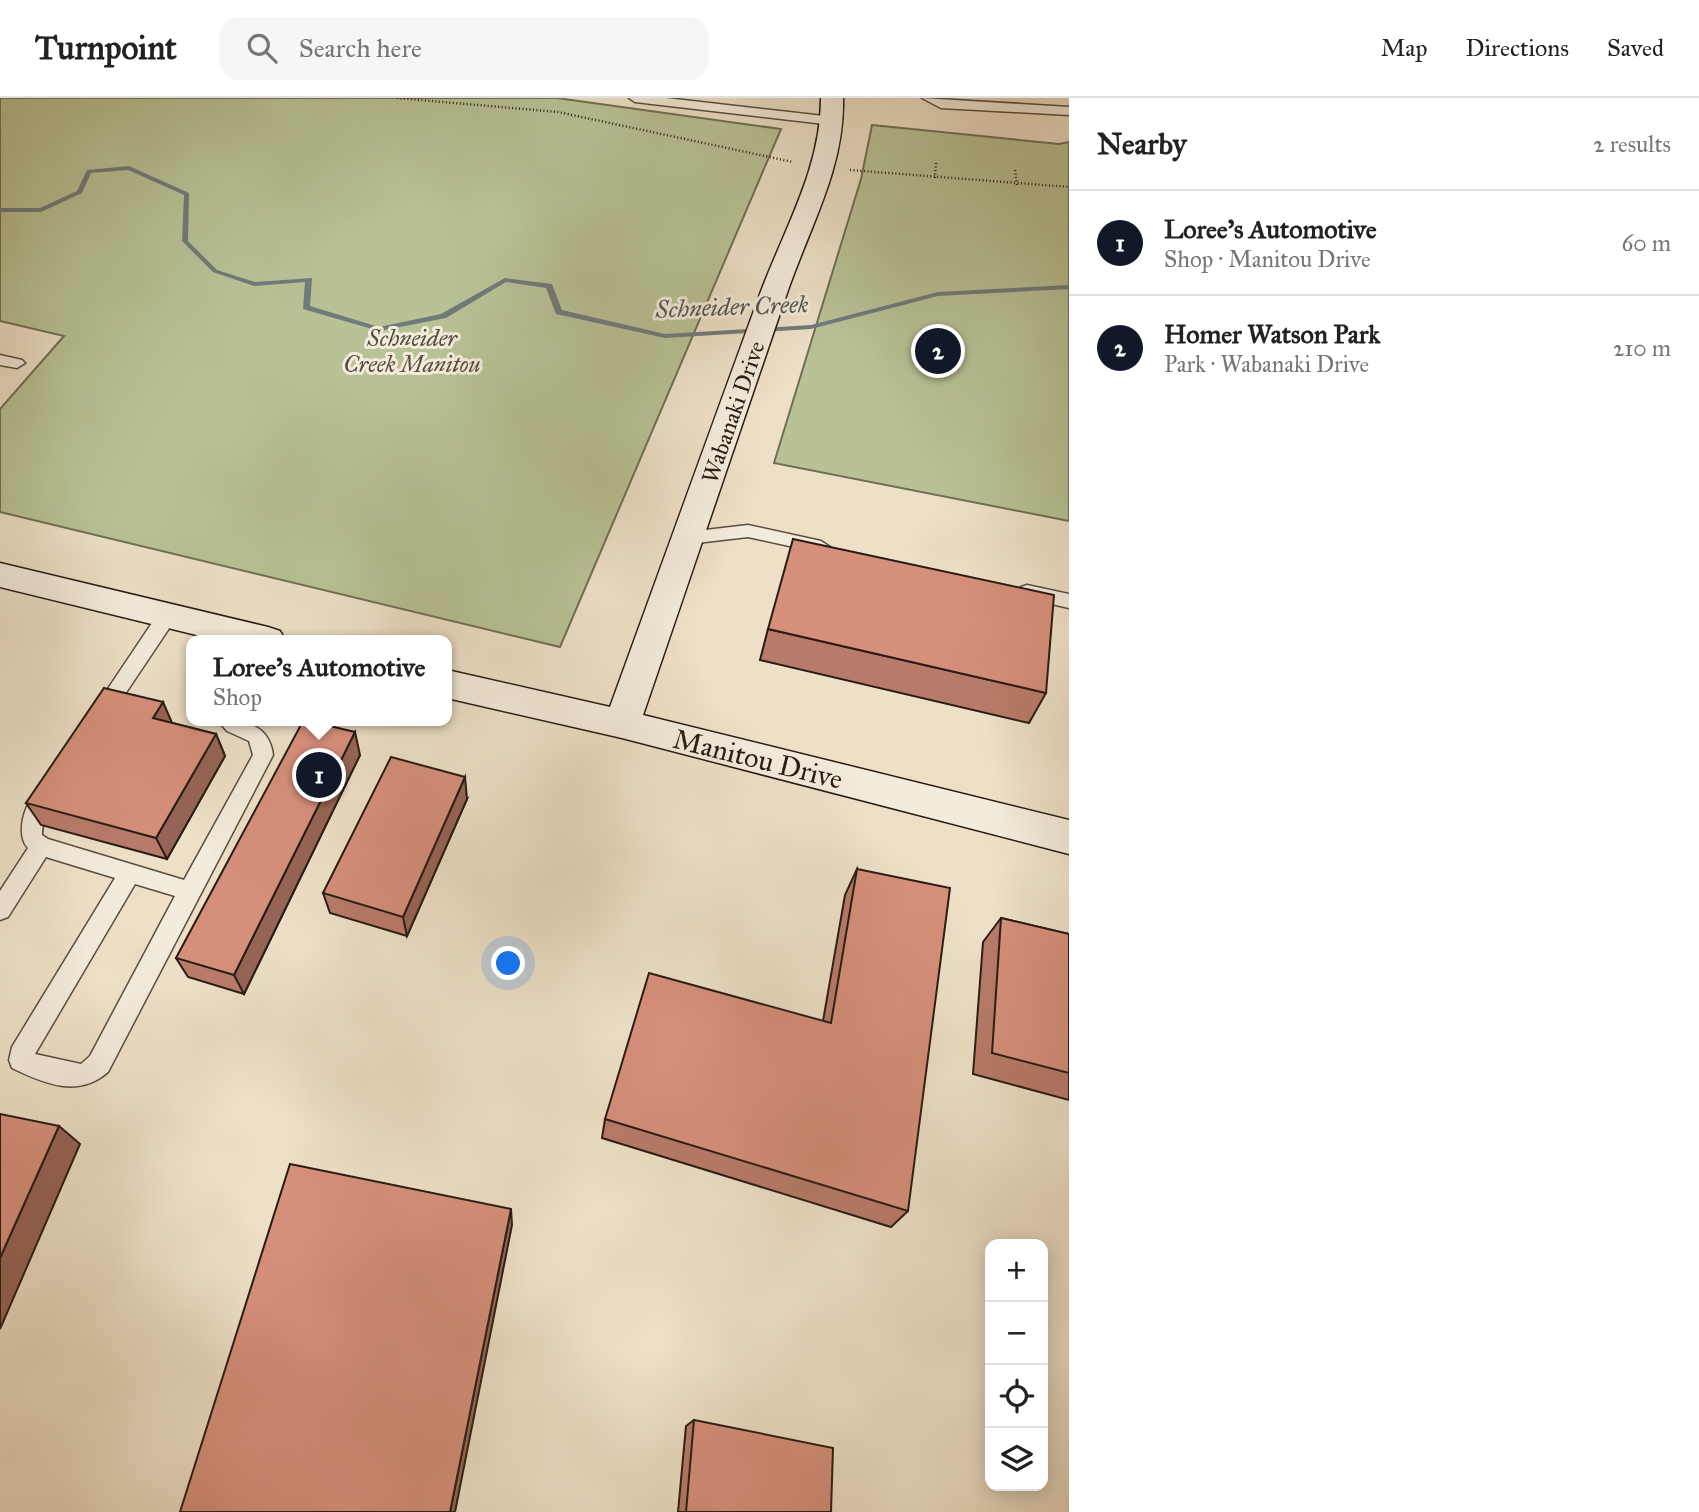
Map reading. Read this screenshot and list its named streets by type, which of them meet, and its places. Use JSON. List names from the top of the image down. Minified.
{"streets":{"street":["Wabanaki Drive","Manitou Drive"]},"crossings":[["Wabanaki Drive","Manitou Drive"]],"water":["Schneider Creek"],"parks":["Schneider Creek Manitou"],"page":{"header":"Turnpoint","search":"Search here","nav":["Map","Directions","Saved"],"heading":["Nearby","2 results"],"list":[{"mark":"1","name":"Loree's Automotive","note":"Shop · Manitou Drive","value":"60 m"},{"mark":"2","name":"Homer Watson Park","note":"Park · Wabanaki Drive","value":"210 m"}],"pins":["2","1"],"popup":["Loree's Automotive","Shop"],"map_buttons":["+","−"]}}
